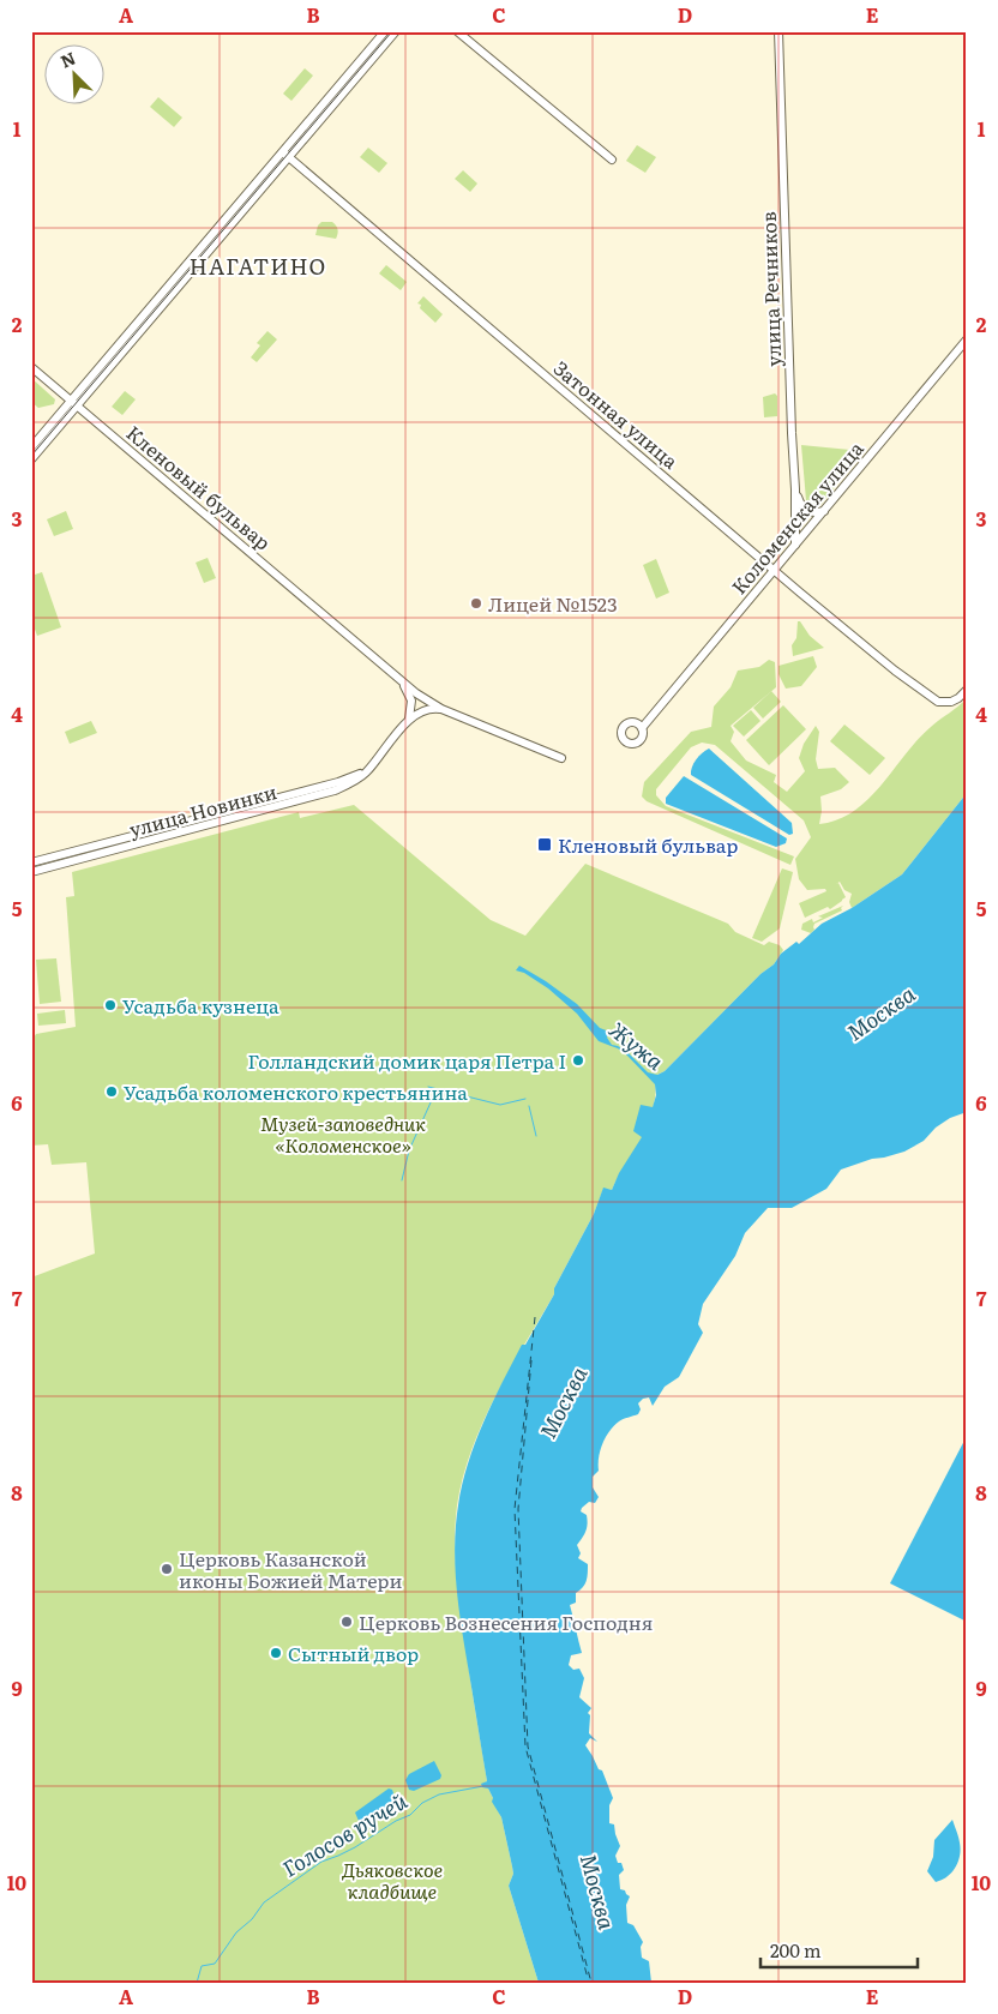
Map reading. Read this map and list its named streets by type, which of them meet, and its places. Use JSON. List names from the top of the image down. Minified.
{"streets":{"street":["улица Речников","Затонная улица","Кленовый бульвар","Коломенская улица","улица Новинки"]},"crossings":[["улица Речников","Коломенская улица"],["Затонная улица","Коломенская улица"]],"districts":["НАГАТИНО"],"water":["Москва","Жужа","Голосов ручей"],"parks":["Музей-заповедник «Коломенское»","Дьяковское кладбище"],"places":{"other":["Лицей №1523","Усадьба кузнеца","Голландский домик царя Петра I","Усадьба коломенского крестьянина","Церковь Казанской иконы Божией Матери","Церковь Вознесения Господня","Сытный двор"],"transit":["Кленовый бульвар"]},"scale_bar":"200 m","north":"top left","grid":{"columns":["A","B","C","D","E"],"rows":["1","2","3","4","5","6","7","8","9","10"]}}
